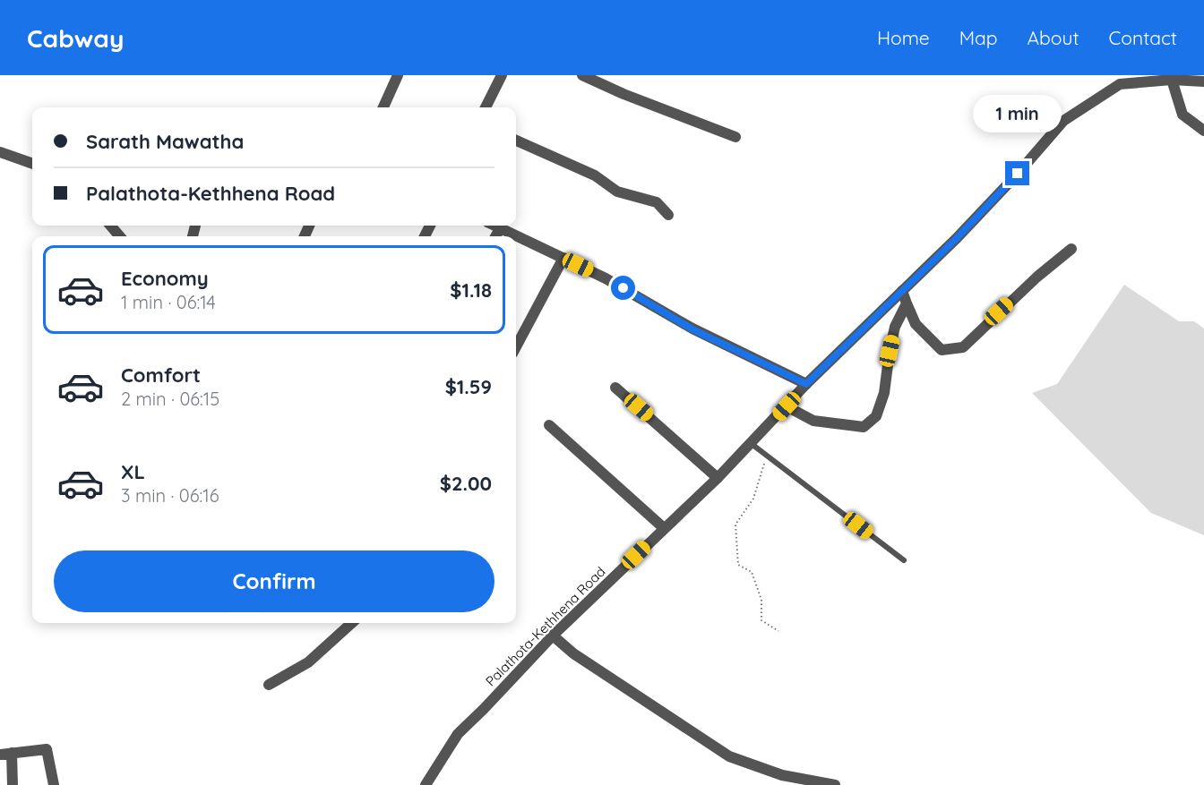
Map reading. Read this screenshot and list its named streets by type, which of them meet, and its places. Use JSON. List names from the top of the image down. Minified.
{"streets":{"street":["Palathota-Kethhena Road"]},"page":{"header":"Cabway","nav":["Home","Map","About","Contact"],"bubble":"1 min","banner":["Sarath Mawatha","Palathota-Kethhena Road"],"list":[{"name":"Economy","note":"1 min · 06:14","value":"$1.18"},{"name":"Comfort","note":"2 min · 06:15","value":"$1.59"},{"name":"XL","note":"3 min · 06:16","value":"$2.00"}],"buttons":"Confirm"}}
